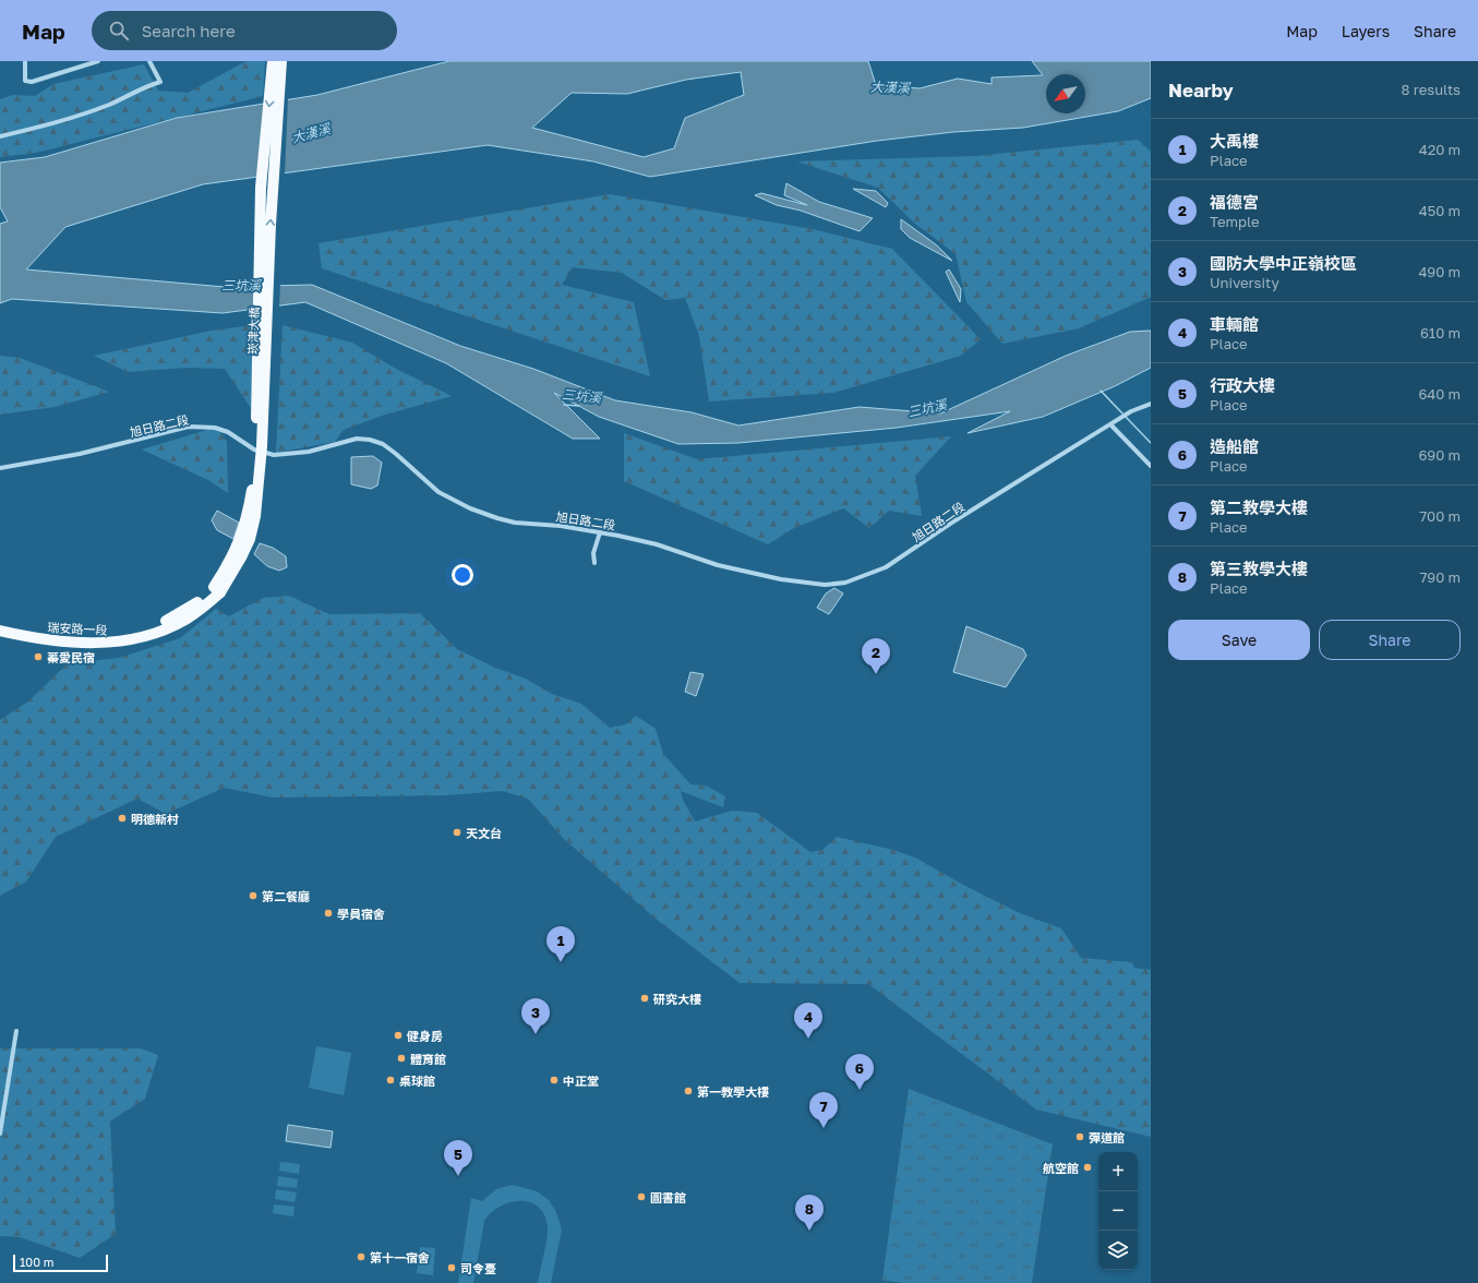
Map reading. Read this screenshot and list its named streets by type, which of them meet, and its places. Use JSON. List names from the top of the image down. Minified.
{"streets":{"main road":["崁津大橋","瑞安路一段"],"street":["旭日路二段"]},"crossings":[["崁津大橋","瑞安路一段"]],"water":["大漢溪","三坑溪"],"places":["蓁愛民宿","明德新村","天文台","第二餐廳","學員宿舍","研究大樓","健身房","體育館","桌球館","中正堂","第一教學大樓","彈道館","航空館","圖書館","第十一宿舍","司令臺"],"scale_bar":"100 m","north":"bottom left","page":{"header":"Map","search":"Search here","nav":["Map","Layers","Share"],"heading":["Nearby","8 results"],"list":[{"mark":"1","name":"大禹樓","note":"Place","value":"420 m"},{"mark":"2","name":"福德宮","note":"Temple","value":"450 m"},{"mark":"3","name":"國防大學中正嶺校區","note":"University","value":"490 m"},{"mark":"4","name":"車輛館","note":"Place","value":"610 m"},{"mark":"5","name":"行政大樓","note":"Place","value":"640 m"},{"mark":"6","name":"造船館","note":"Place","value":"690 m"},{"mark":"7","name":"第二教學大樓","note":"Place","value":"700 m"},{"mark":"8","name":"第三教學大樓","note":"Place","value":"790 m"}],"buttons":["Save","Share"],"pins":["2","1","3","4","6","7","5","8"],"map_buttons":["+","−"],"scale":"100 m"}}
